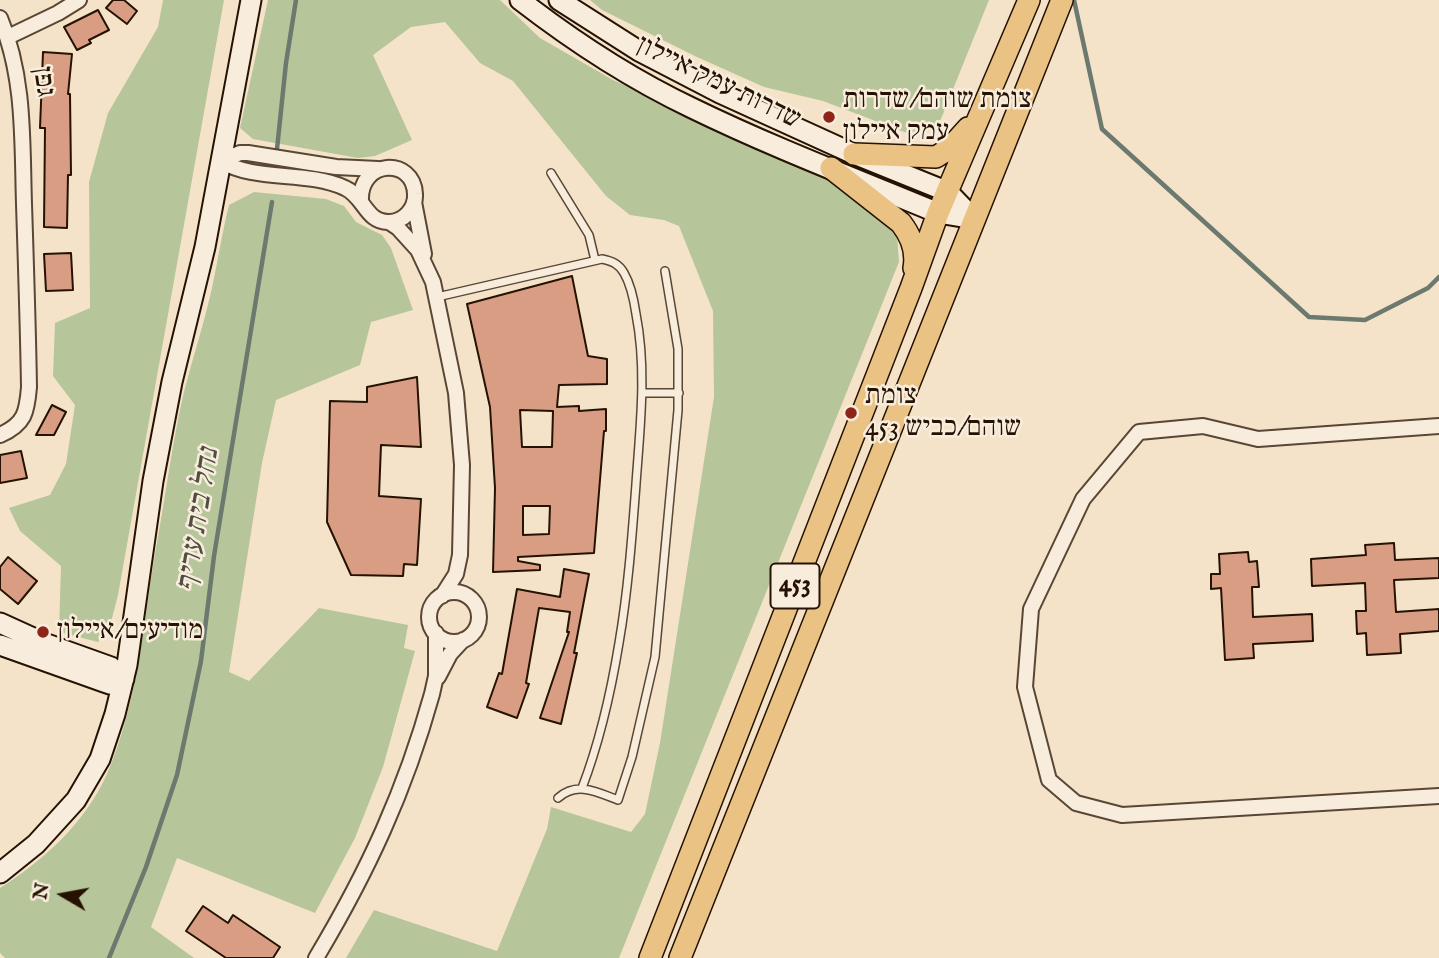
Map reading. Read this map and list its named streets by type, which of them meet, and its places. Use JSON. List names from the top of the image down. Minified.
{"streets":{"main road":["453"],"street":["גפן","שדרות עמק איילון"]},"crossings":[["שדרות עמק איילון","453"]],"water":["נחל בית עריף"],"places":["צומת שוהם/שדרות עמק איילון","צומת שוהם/כביש 453","מודיעים/איילון"],"north":"left"}
